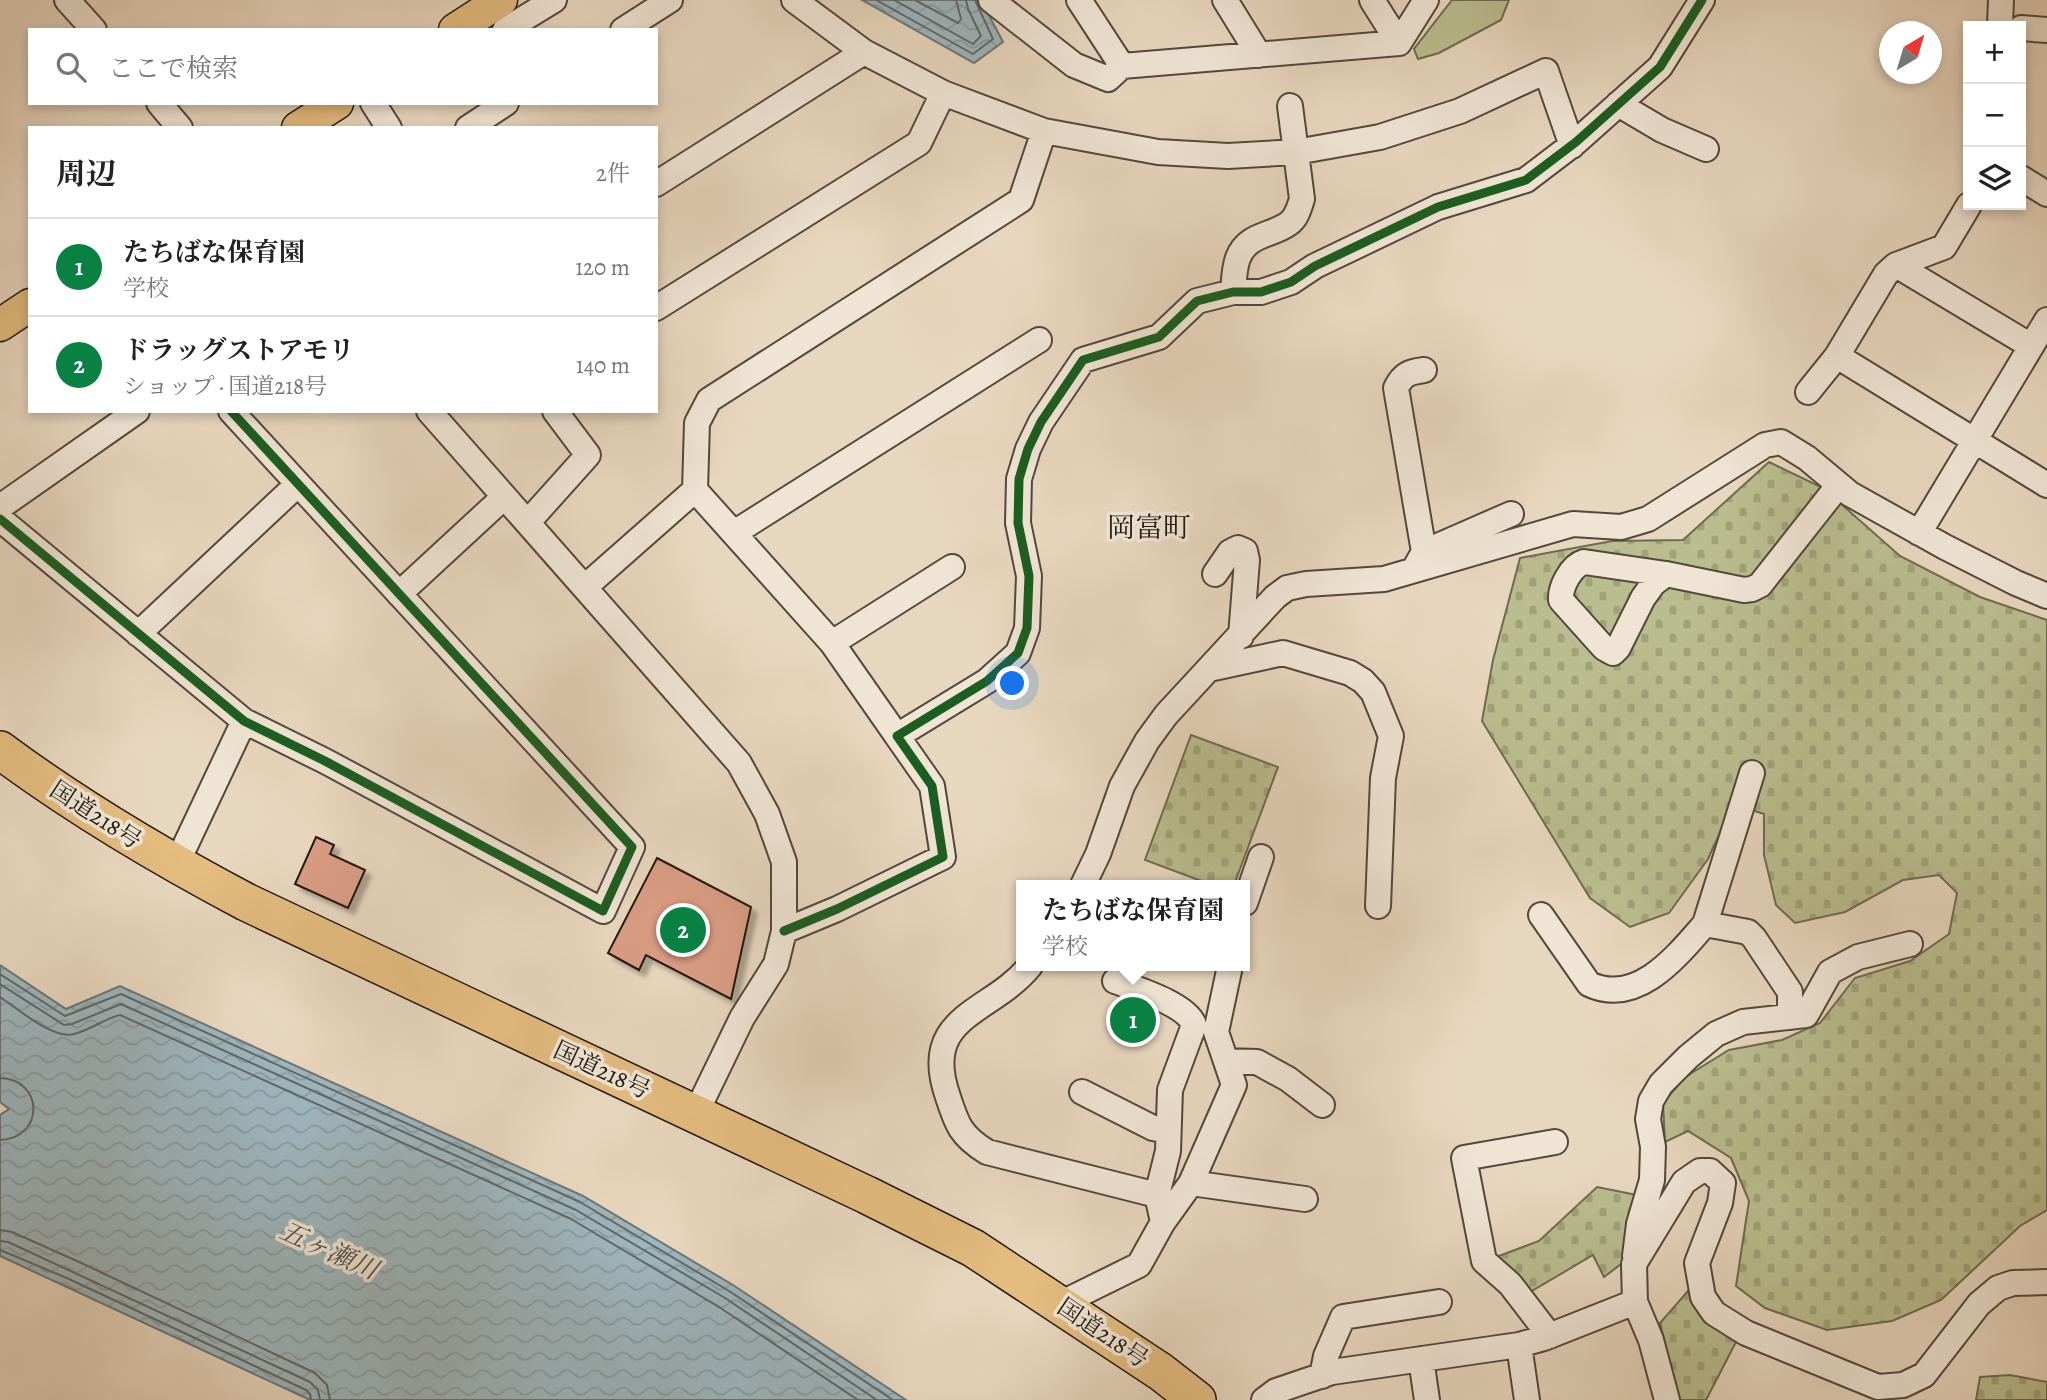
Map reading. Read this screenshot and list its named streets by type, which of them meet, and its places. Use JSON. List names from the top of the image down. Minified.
{"streets":{"highway":["国道218号"]},"districts":["岡富町"],"water":["五ヶ瀬川"],"north":"top right","page":{"map_buttons":["+","−"],"search":"ここで検索","heading":["周辺","2件"],"list":[{"mark":"1","name":"たちばな保育園","note":"学校","value":"120 m"},{"mark":"2","name":"ドラッグストアモリ","note":"ショップ · 国道218号","value":"140 m"}],"popup":["たちばな保育園","学校"],"pins":["2","1"]}}
